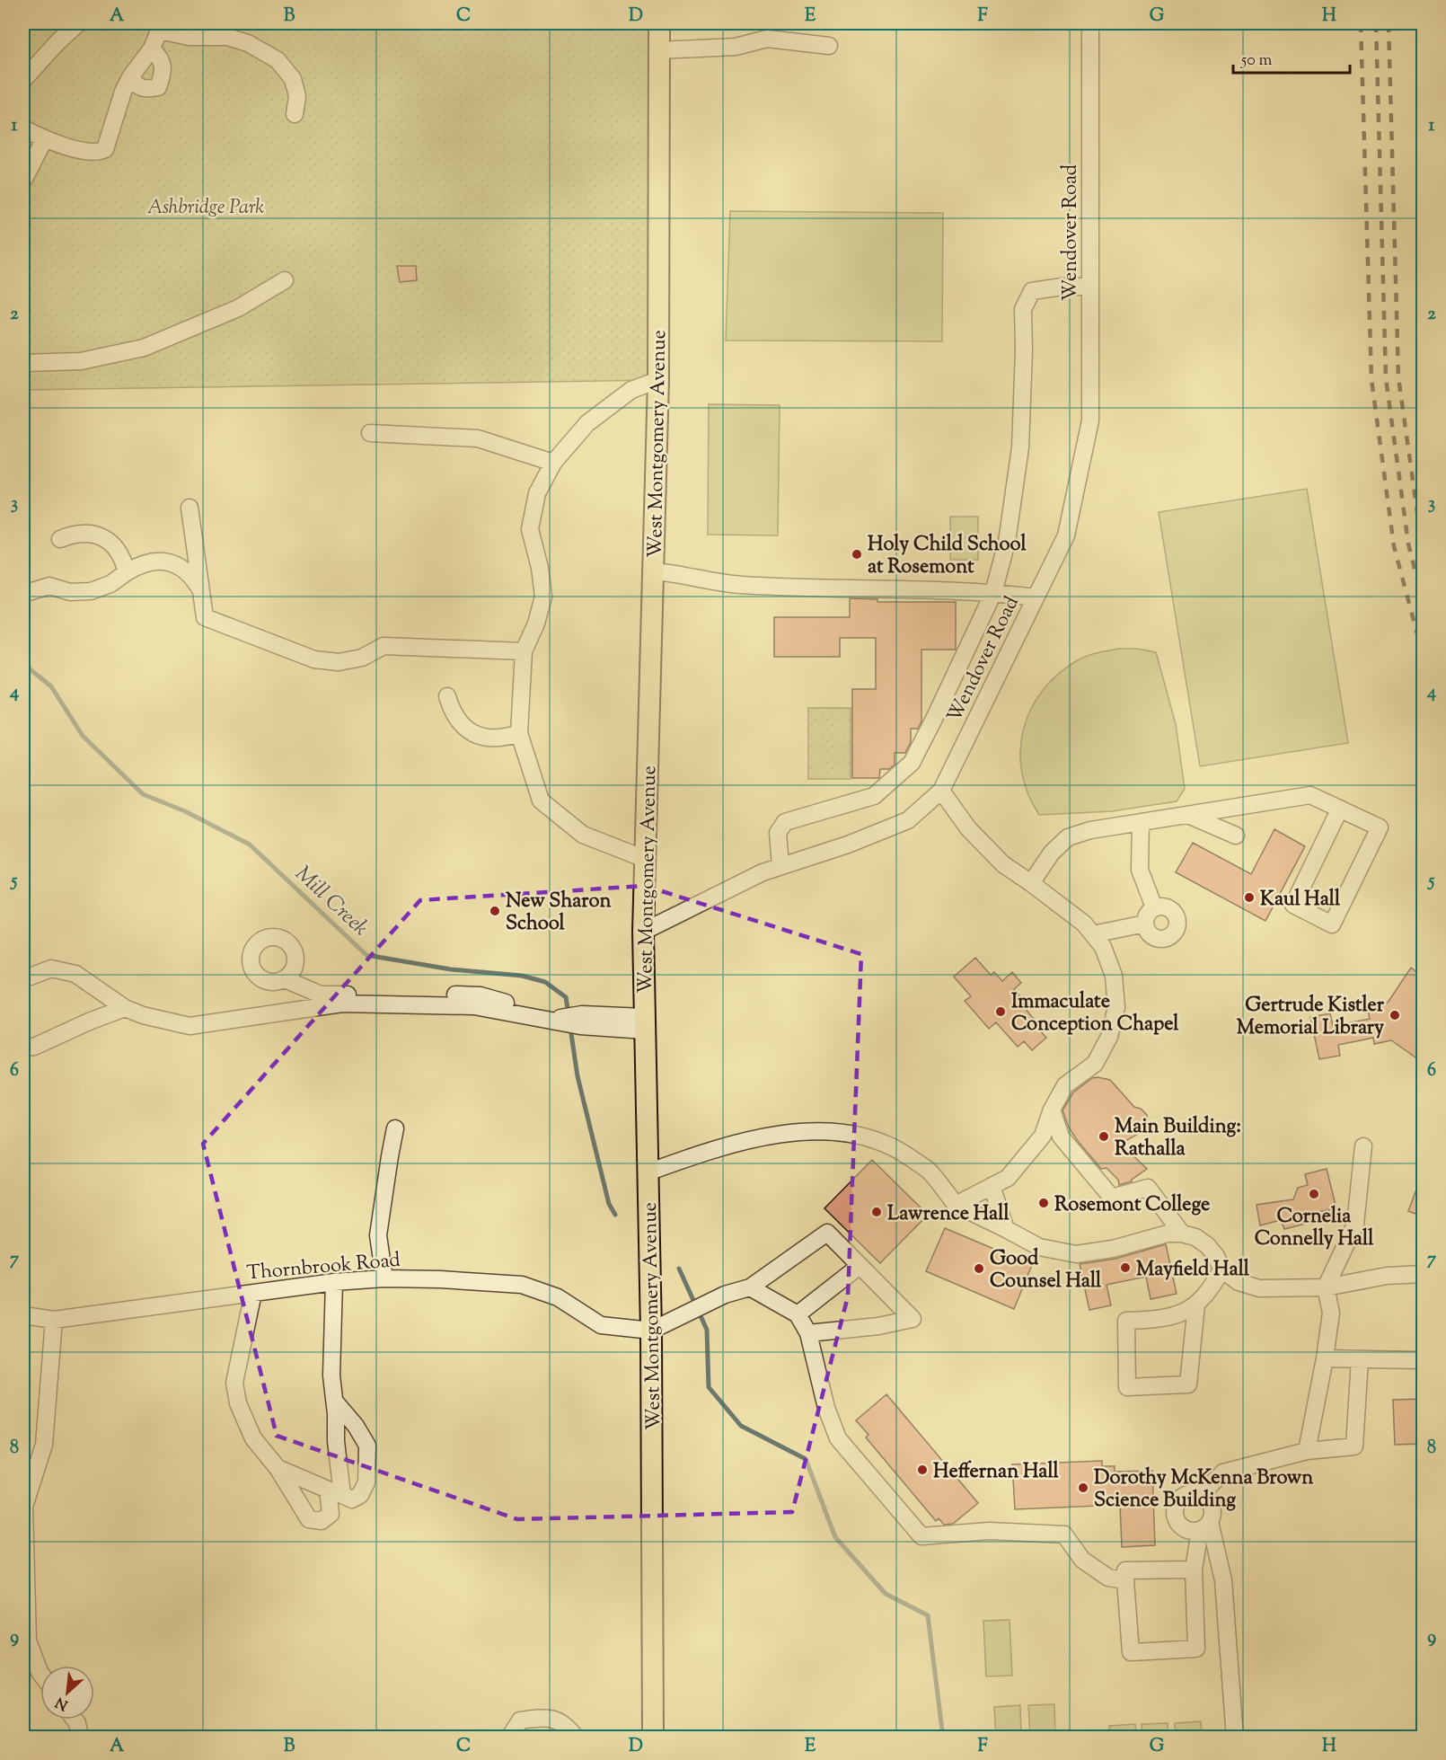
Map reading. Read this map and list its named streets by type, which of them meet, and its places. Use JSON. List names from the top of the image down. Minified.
{"streets":{"main road":["West Montgomery Avenue"],"street":["Wendover Road","Thornbrook Road"]},"crossings":[["Wendover Road","West Montgomery Avenue"],["West Montgomery Avenue","Thornbrook Road"]],"water":["Mill Creek"],"parks":["Ashbridge Park"],"places":["Holy Child School at Rosemont","Kaul Hall","New Sharon School","Immaculate Conception Chapel","Gertrude Kistler Memorial Library","Main Building: Rathalla","Cornelia Connelly Hall","Rosemont College","Lawrence Hall","Mayfield Hall","Good Counsel Hall","Heffernan Hall","Dorothy McKenna Brown Science Building"],"scale_bar":"50 m","north":"bottom left","grid":{"columns":["A","B","C","D","E","F","G","H"],"rows":["1","2","3","4","5","6","7","8","9"]}}
